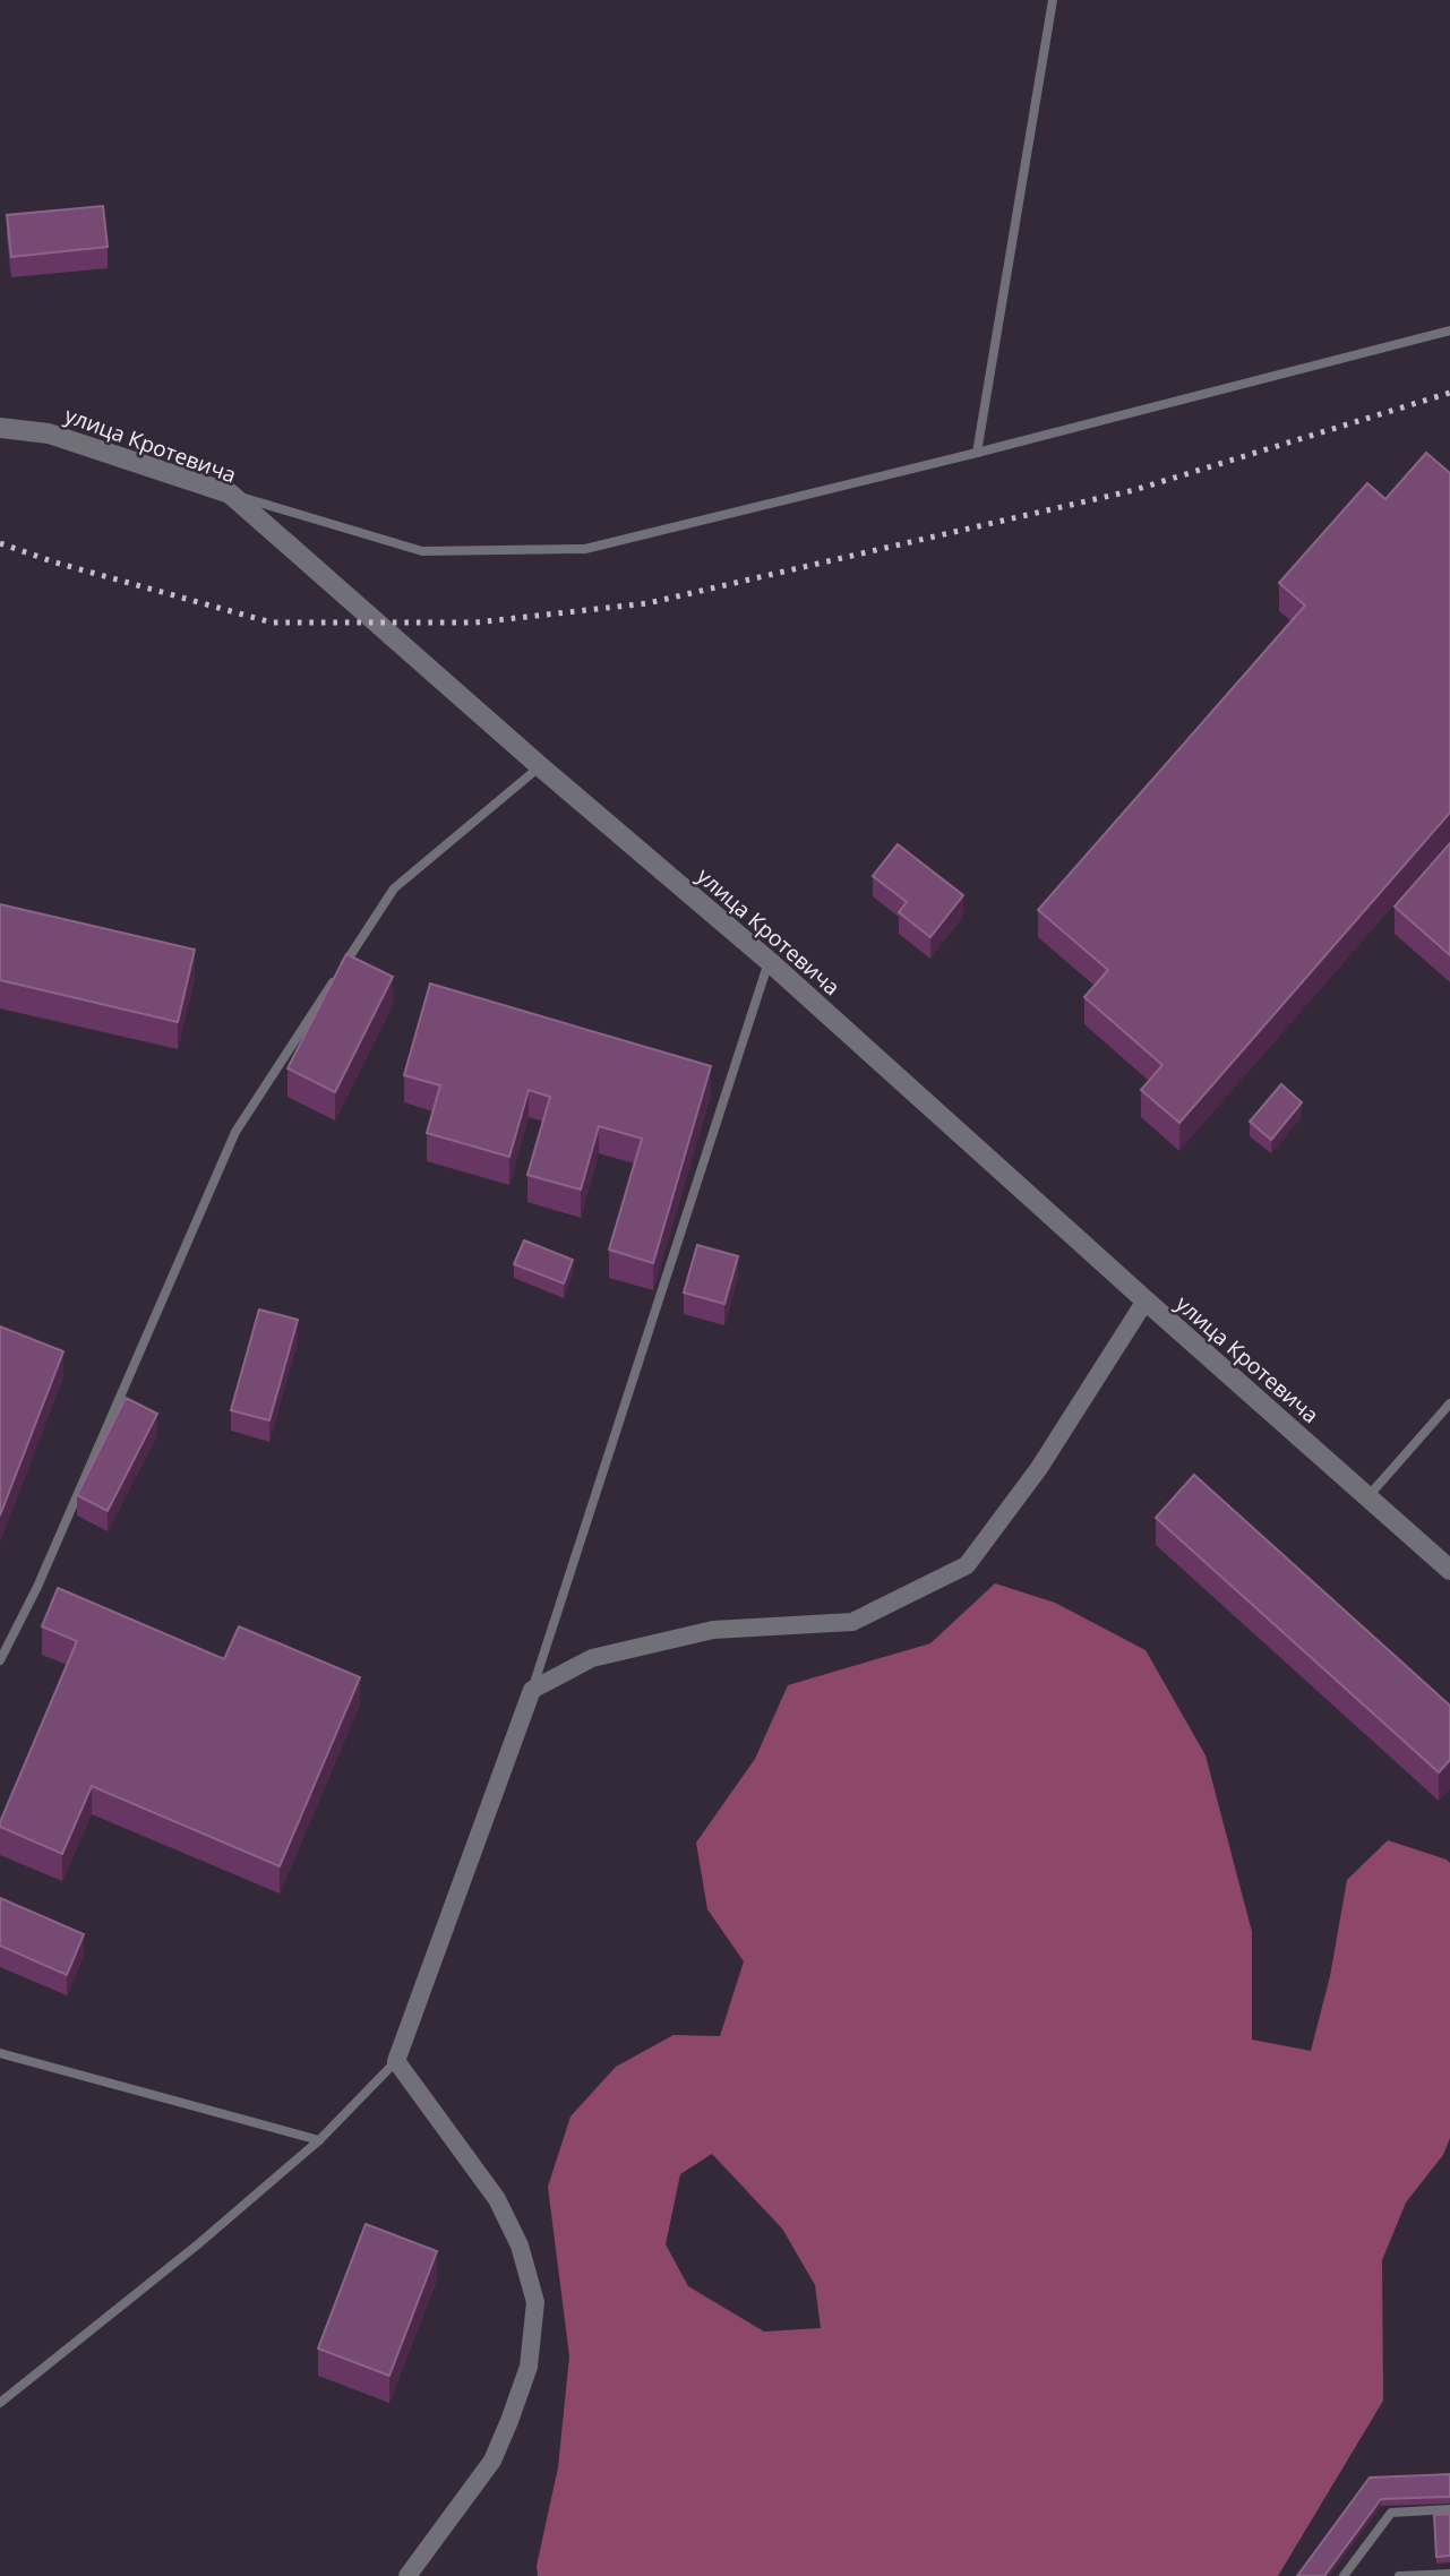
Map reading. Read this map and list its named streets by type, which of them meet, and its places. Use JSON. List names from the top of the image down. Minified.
{"streets":{"street":["улица Кротевича"]}}
